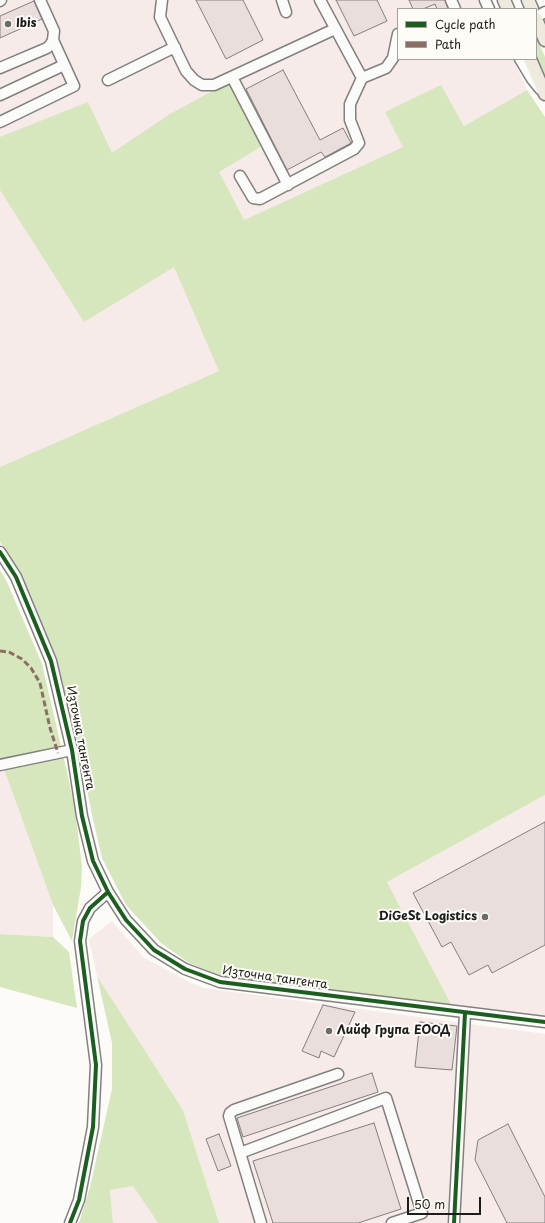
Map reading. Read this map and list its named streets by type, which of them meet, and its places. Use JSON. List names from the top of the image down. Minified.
{"streets":{"street":["Източна тангента"]},"places":["Ibis","DiGeSt Logistics","Лийф Група ЕООД"],"legend":["Cycle path","Path"],"scale_bar":"50 m"}
